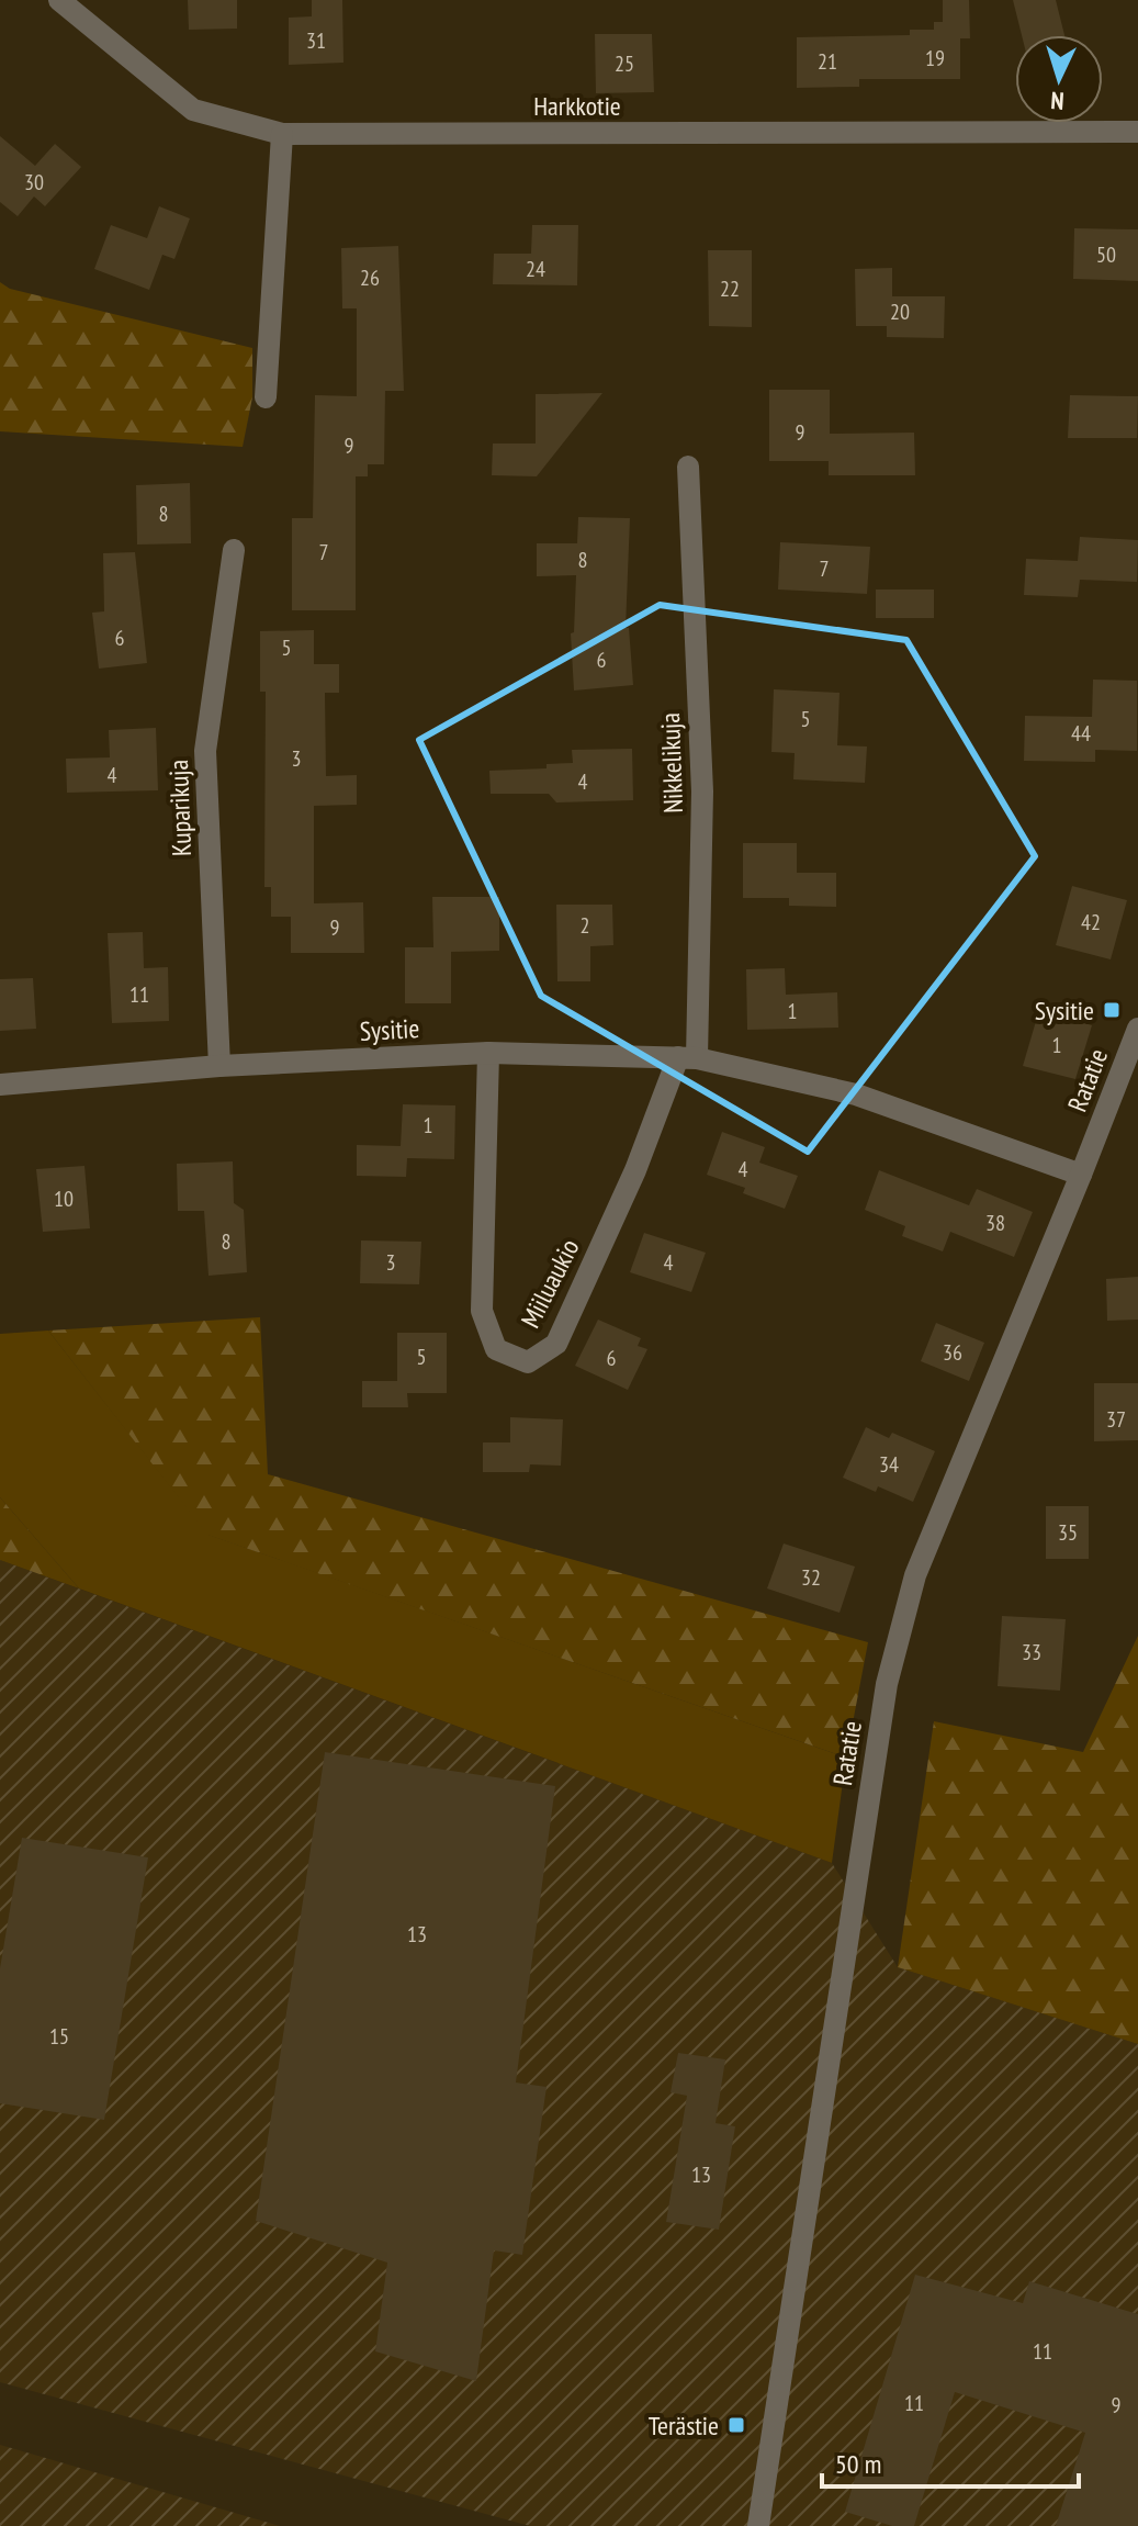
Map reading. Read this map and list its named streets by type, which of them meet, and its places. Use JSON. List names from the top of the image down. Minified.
{"streets":{"street":["Harkkotie","Nikkelikuja","Kuparikuja","Sysitie","Ratatie","Miiluaukio"]},"crossings":[["Nikkelikuja","Sysitie"],["Nikkelikuja","Miiluaukio"],["Kuparikuja","Sysitie"],["Sysitie","Ratatie"],["Sysitie","Miiluaukio"]],"places":{"transit":["Sysitie","Terästie"]},"house_numbers":["31","19","21","25","30","50","24","26","22","20","9","9","8","7","8","7","6","5","6","5","44","3","4","4","42","2","9","11","1","1","1","4","10","38","8","3","4","36","5","6","37","34","35","32","33","13","15","13","11","11","9"],"scale_bar":"50 m","north":"bottom"}
